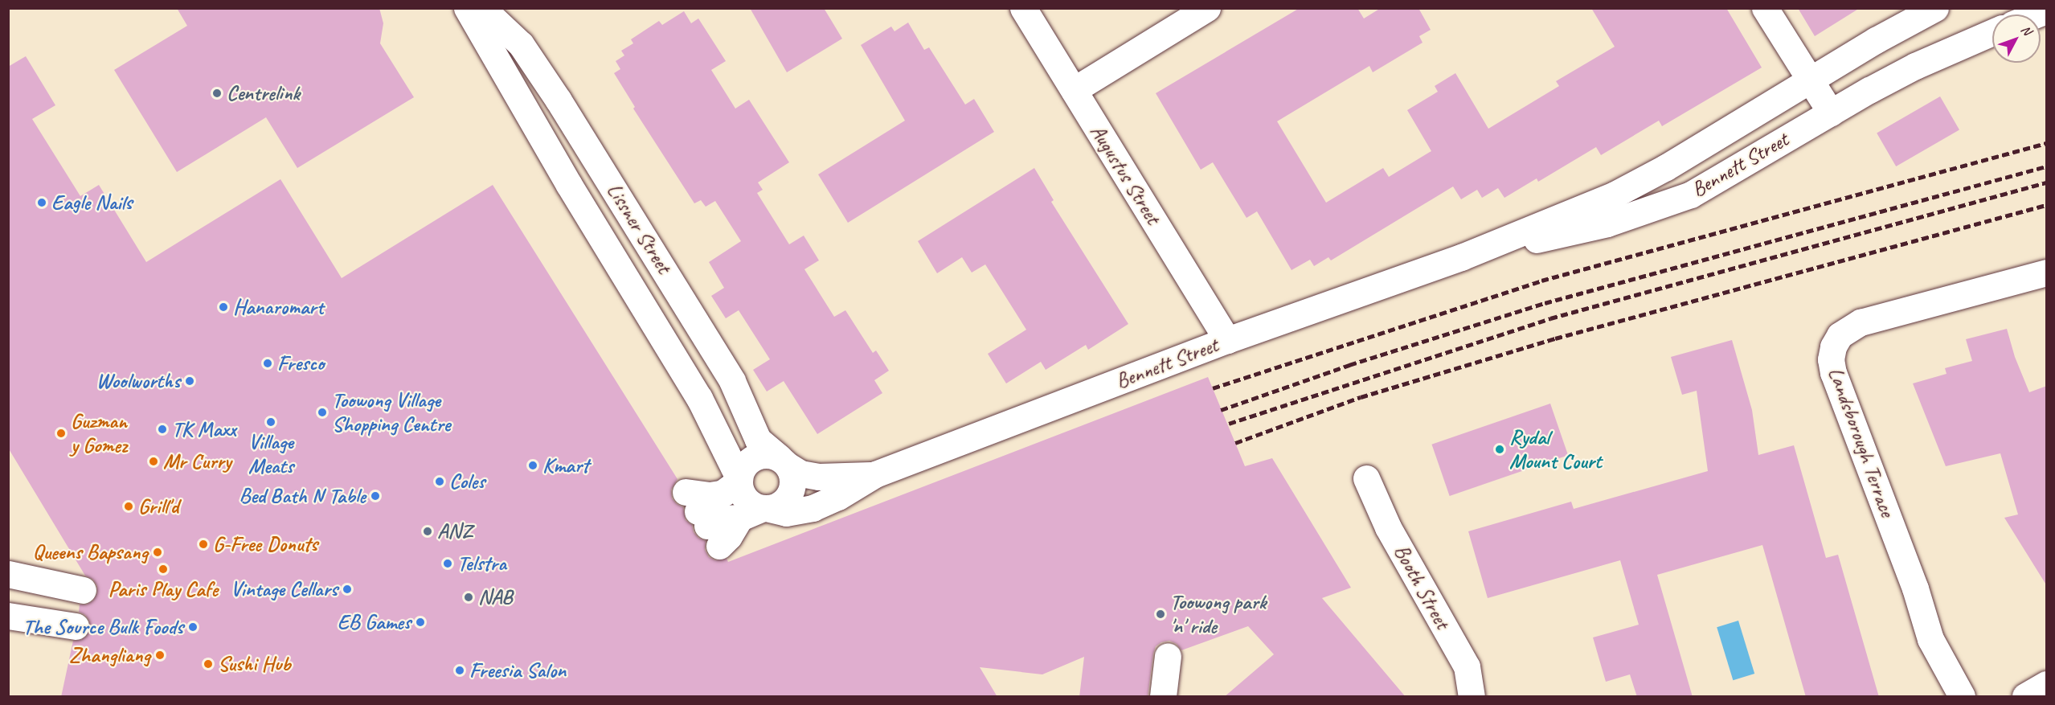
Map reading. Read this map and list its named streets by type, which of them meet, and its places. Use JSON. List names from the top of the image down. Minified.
{"streets":{"street":["Bennett Street","Augustus Street","Lissner Street","Landsborough Terrace","Booth Street"]},"crossings":[["Bennett Street","Augustus Street"],["Bennett Street","Lissner Street"]],"places":["Centrelink","Eagle Nails","Hanaromart","Fresco","Woolworths","Toowong Village Shopping Centre","Village Meats","TK Maxx","Guzman y Gomez","Rydal Mount Court","Mr Curry","Kmart","Coles","Bed Bath N Table","Grill'd","ANZ","G-Free Donuts","Queens Bapsang","Telstra","Paris Play Cafe","Vintage Cellars","NAB","Toowong park 'n' ride","EB Games","The Source Bulk Foods","Zhangliang","Sushi Hub","Freesia Salon"],"north":"top right"}
